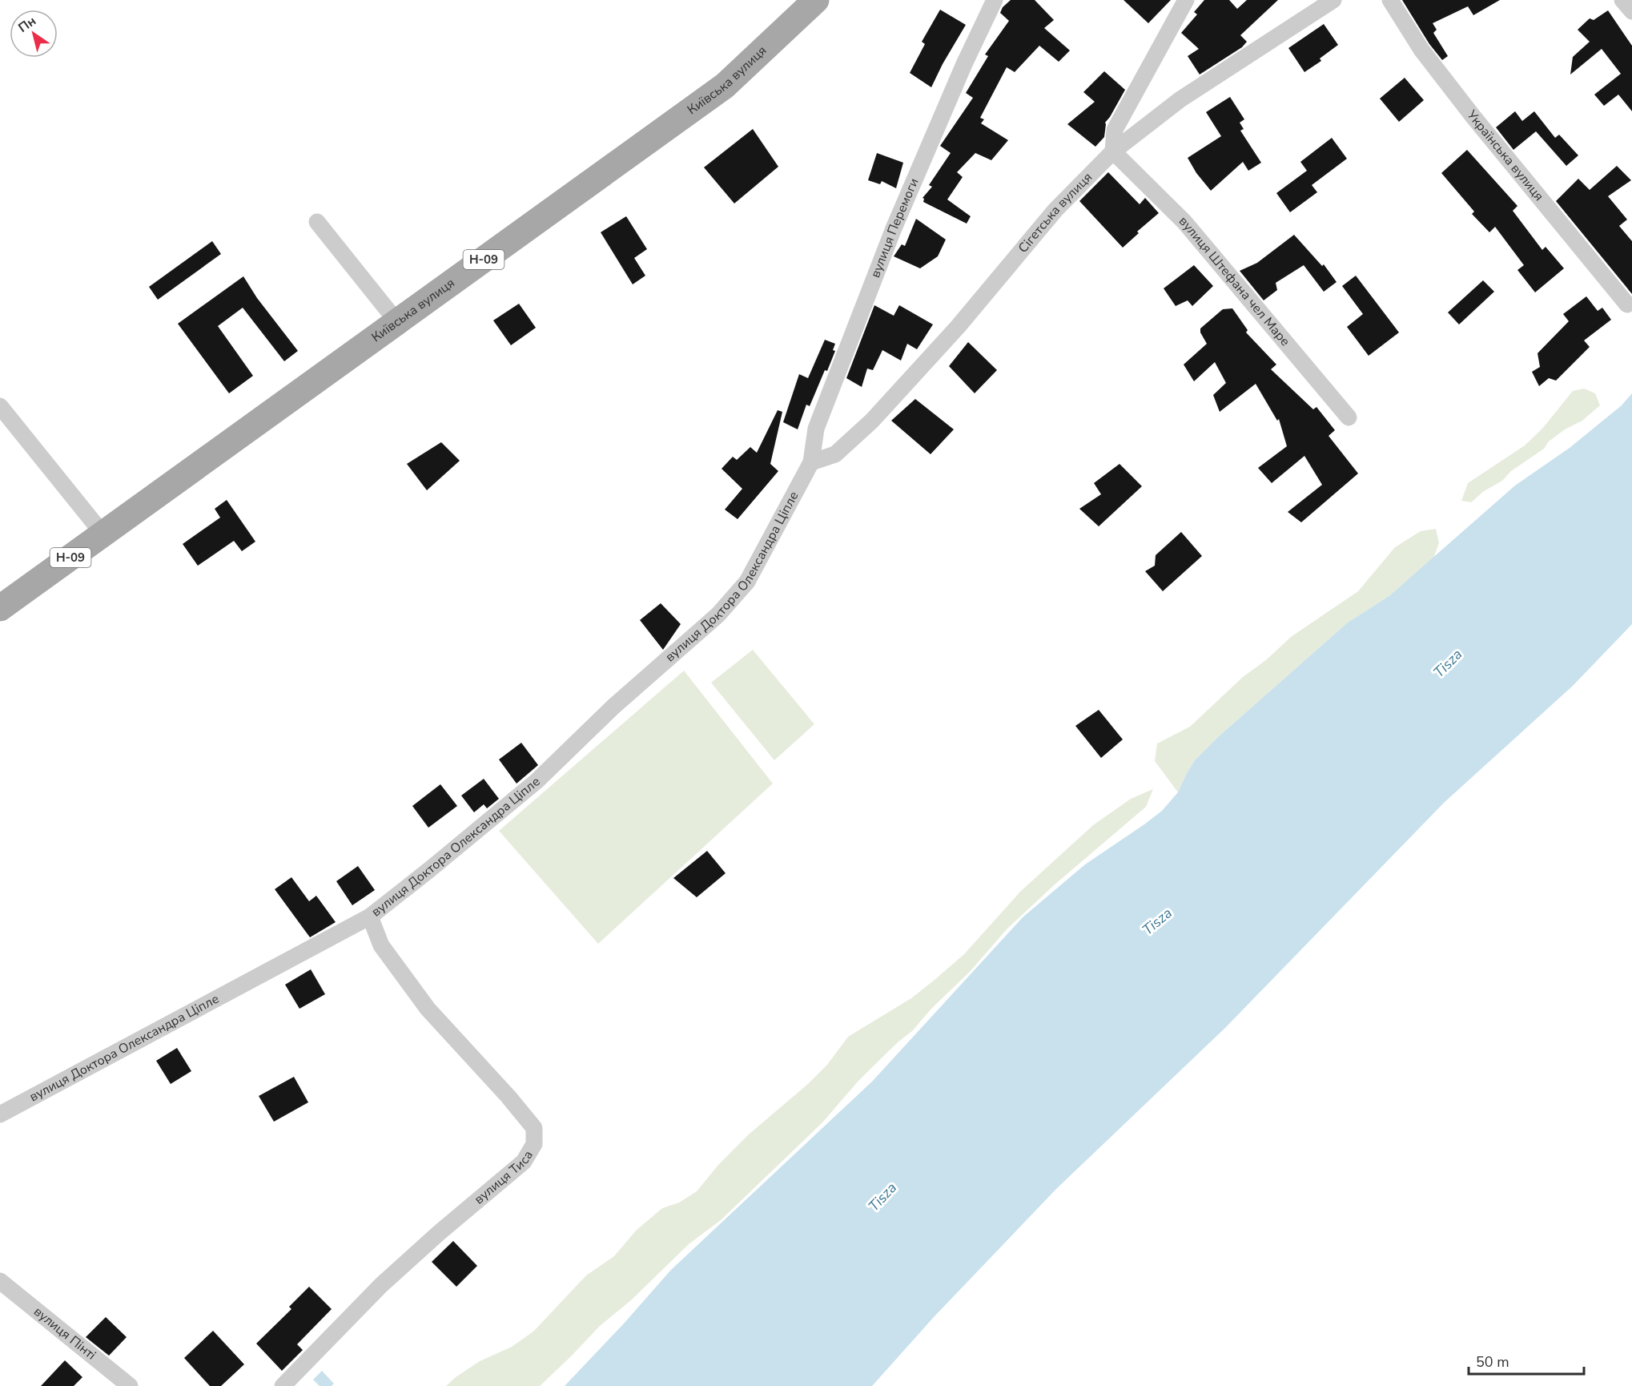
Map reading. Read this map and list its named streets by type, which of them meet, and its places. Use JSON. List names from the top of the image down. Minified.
{"streets":{"main road":["Київська вулиця","Н-09"],"street":["Українська вулиця","Сігетська вулиця","вулиця Перемоги","вулиця Штефана чел Маре","вулиця Доктора Олександра Ціпле","вулиця Тиса","вулиця Пінті"]},"crossings":[["Сігетська вулиця","вулиця Перемоги"],["Сігетська вулиця","вулиця Штефана чел Маре"],["Сігетська вулиця","вулиця Доктора Олександра Ціпле"],["вулиця Перемоги","вулиця Доктора Олександра Ціпле"],["вулиця Доктора Олександра Ціпле","вулиця Тиса"]],"water":["Tisza"],"scale_bar":"50 m","north":"top left"}
